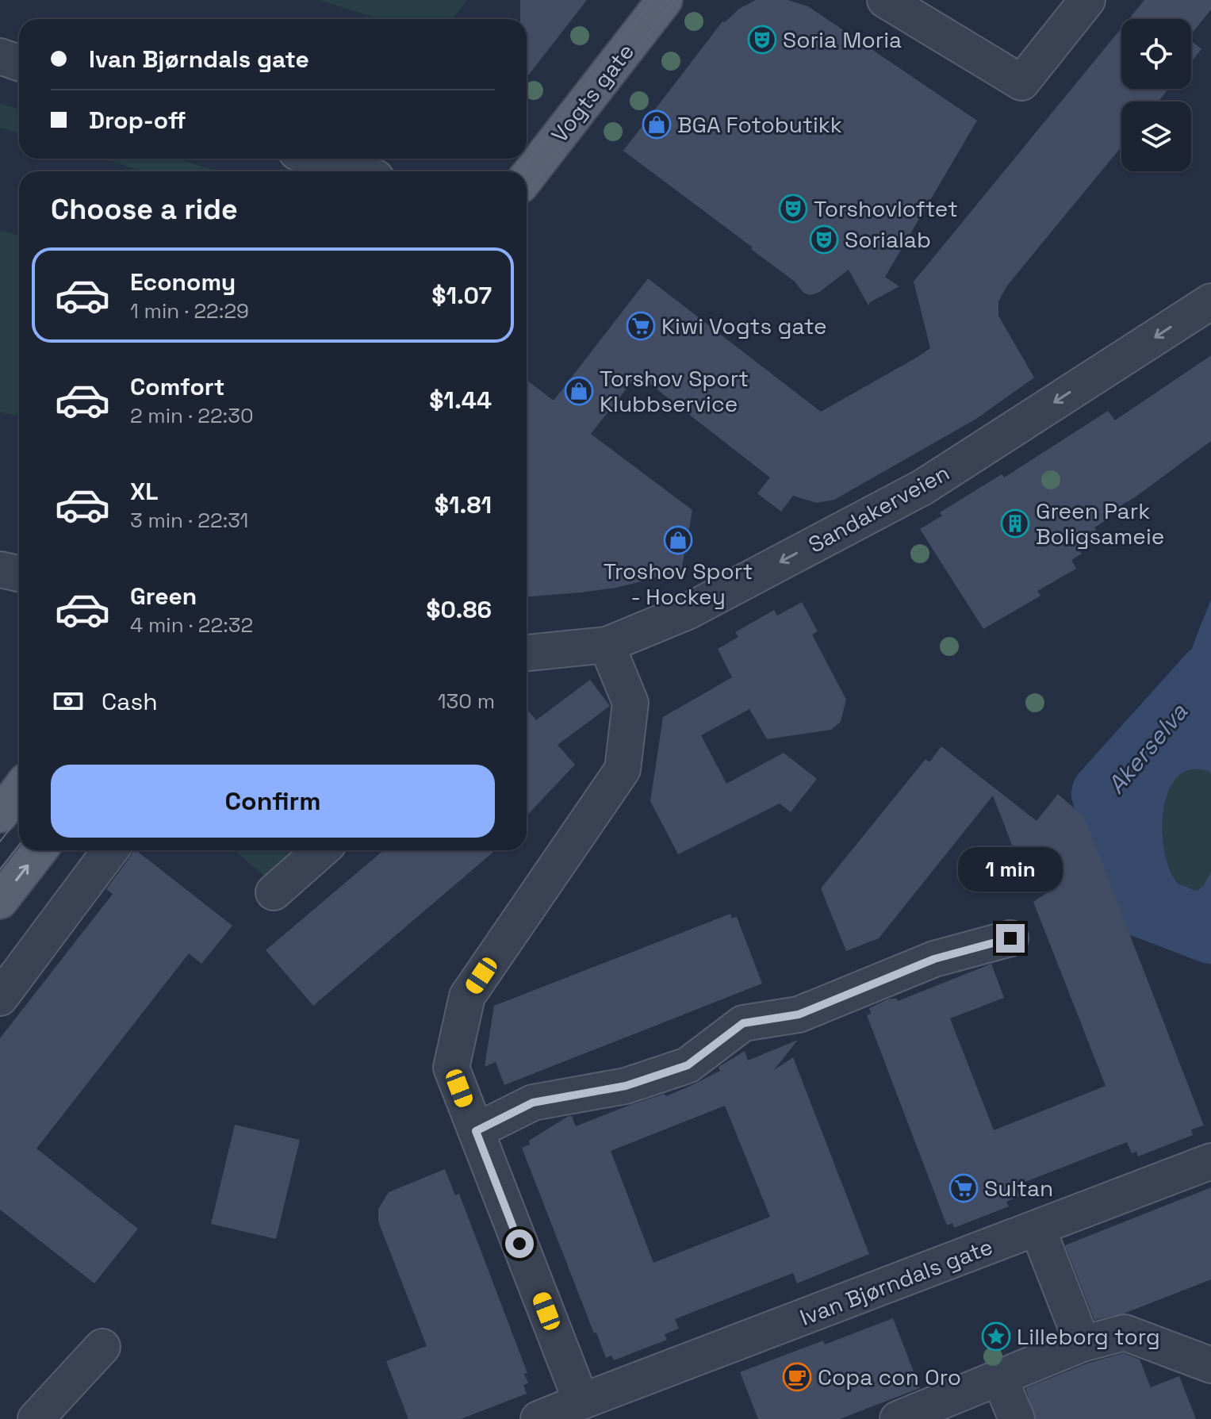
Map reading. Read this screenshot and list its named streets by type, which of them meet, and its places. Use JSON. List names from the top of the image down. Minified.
{"streets":{"main road":["Vogts gate"],"street":["Sandakerveien","Ivan Bjørndals gate"]},"one_way":["Sandakerveien"],"water":["Akerselva"],"places":{"theatre":["Soria Moria","Torshovloftet","Sorialab"],"shop":["BGA Fotobutikk","Torshov Sport Klubbservice","Troshov Sport - Hockey"],"supermarket":["Kiwi Vogts gate","Sultan"],"building":["Green Park Boligsameie"],"place":["Lilleborg torg"],"cafe":["Copa con Oro"]},"page":{"banner":["Ivan Bjørndals gate","Drop-off"],"heading":"Choose a ride","list":[{"name":"Economy","note":"1 min · 22:29","value":"$1.07"},{"name":"Comfort","note":"2 min · 22:30","value":"$1.44"},{"name":"XL","note":"3 min · 22:31","value":"$1.81"},{"name":"Green","note":"4 min · 22:32","value":"$0.86"}],"pay":["Cash","130 m"],"buttons":"Confirm","bubble":"1 min"}}
